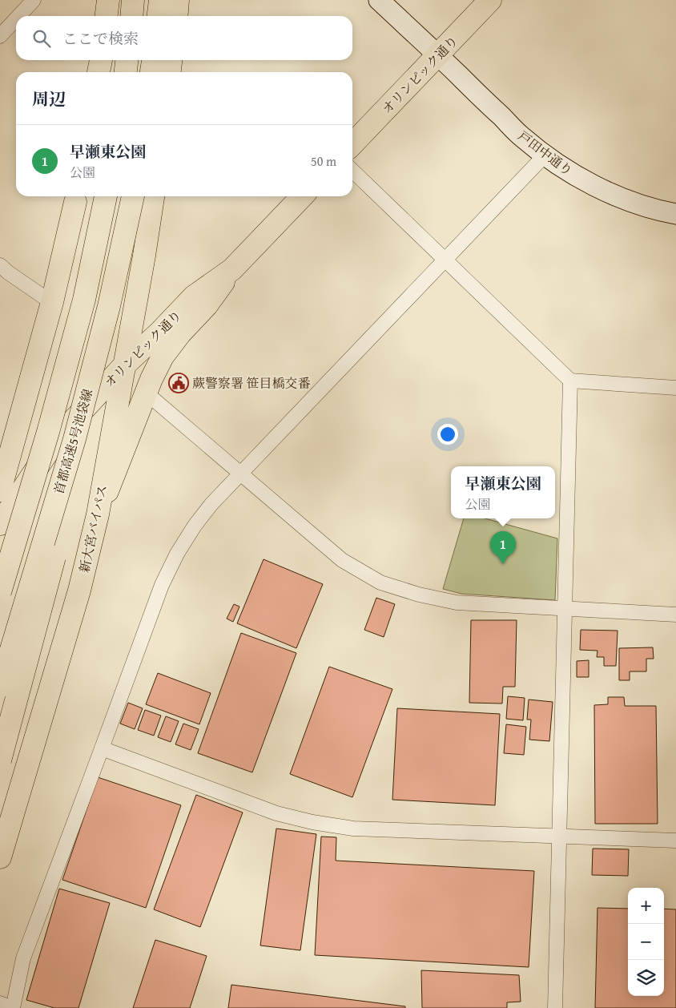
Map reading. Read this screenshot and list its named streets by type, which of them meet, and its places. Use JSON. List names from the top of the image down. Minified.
{"streets":{"main road":["オリンピック通り","首都高速5号池袋線","新大宮バイパス"],"street":["戸田中通り"]},"crossings":[["オリンピック通り","戸田中通り"],["オリンピック通り","新大宮バイパス"]],"places":{"public building":["蕨警察署 笹目橋交番"]},"page":{"search":"ここで検索","heading":"周辺","list":[{"mark":"1","name":"早瀬東公園","note":"公園","value":"50 m"}],"popup":["早瀬東公園","公園"],"pins":"1","map_buttons":["+","−"]}}
